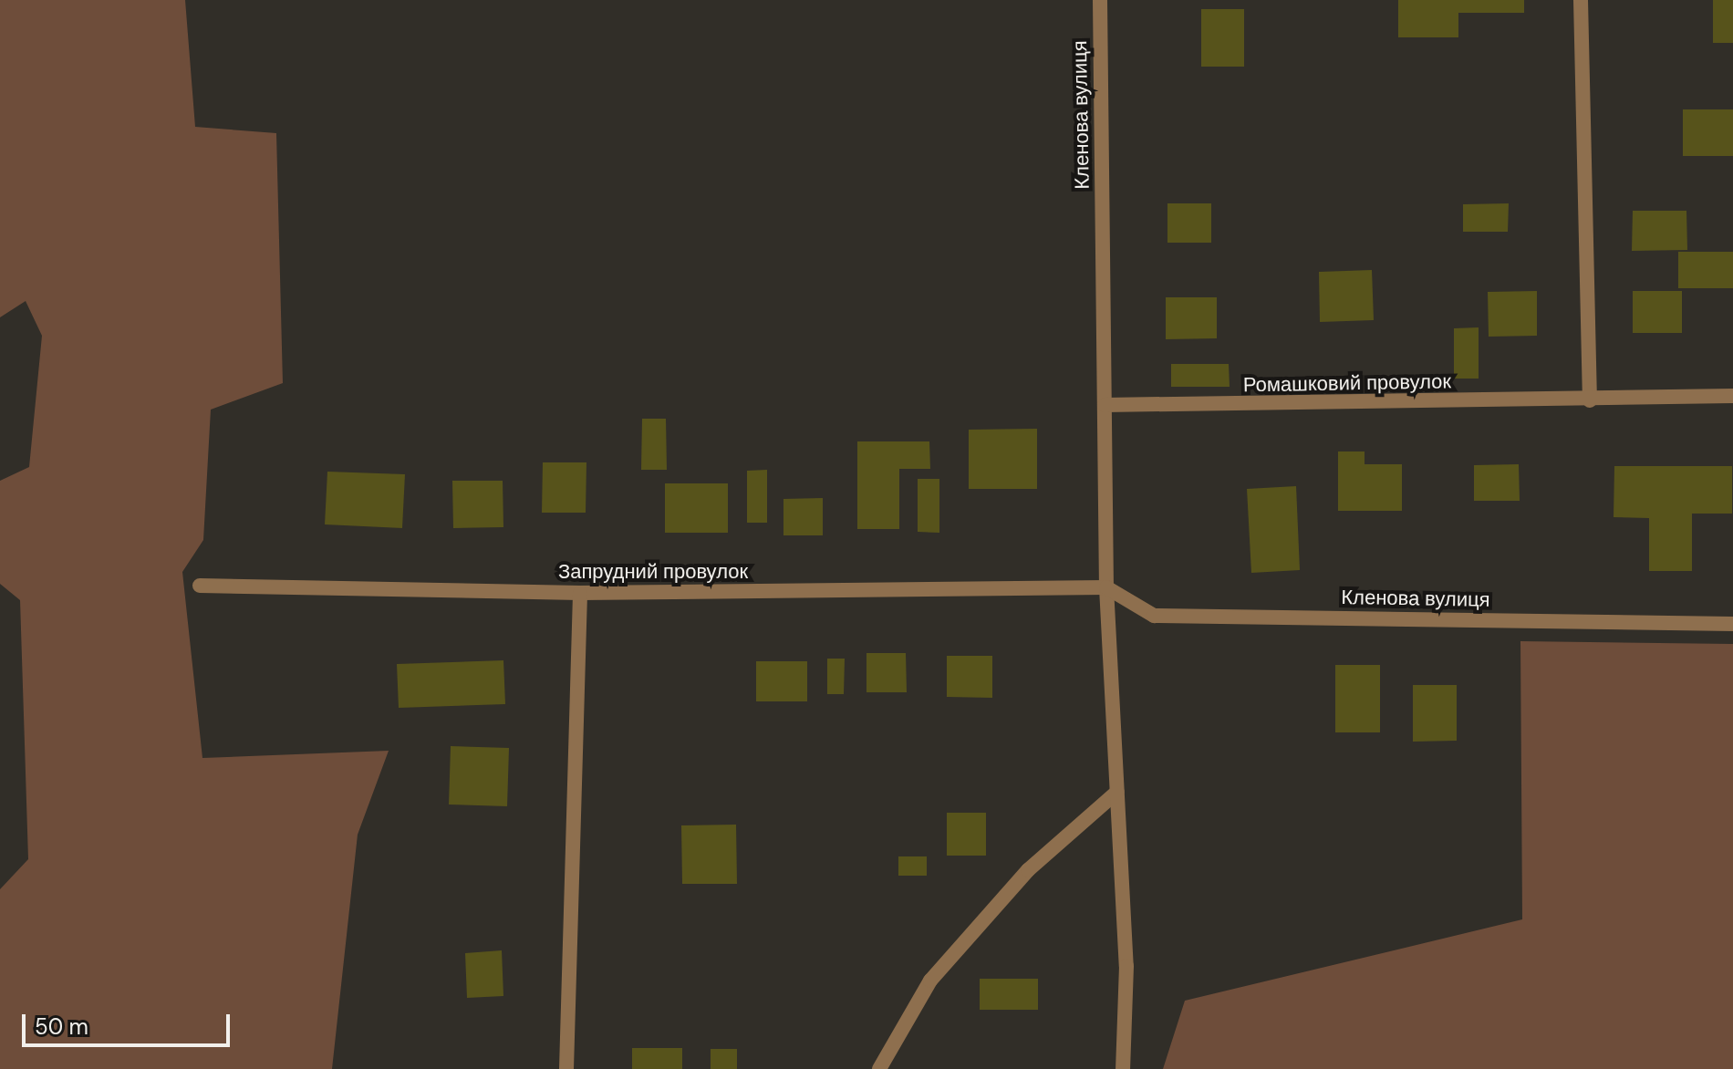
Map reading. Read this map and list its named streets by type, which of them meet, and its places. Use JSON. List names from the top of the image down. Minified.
{"streets":{"street":["Кленова вулиця","Ромашковий провулок","Запрудний провулок"]},"crossings":[["Кленова вулиця","Ромашковий провулок"],["Кленова вулиця","Запрудний провулок"]],"scale_bar":"50 m"}
